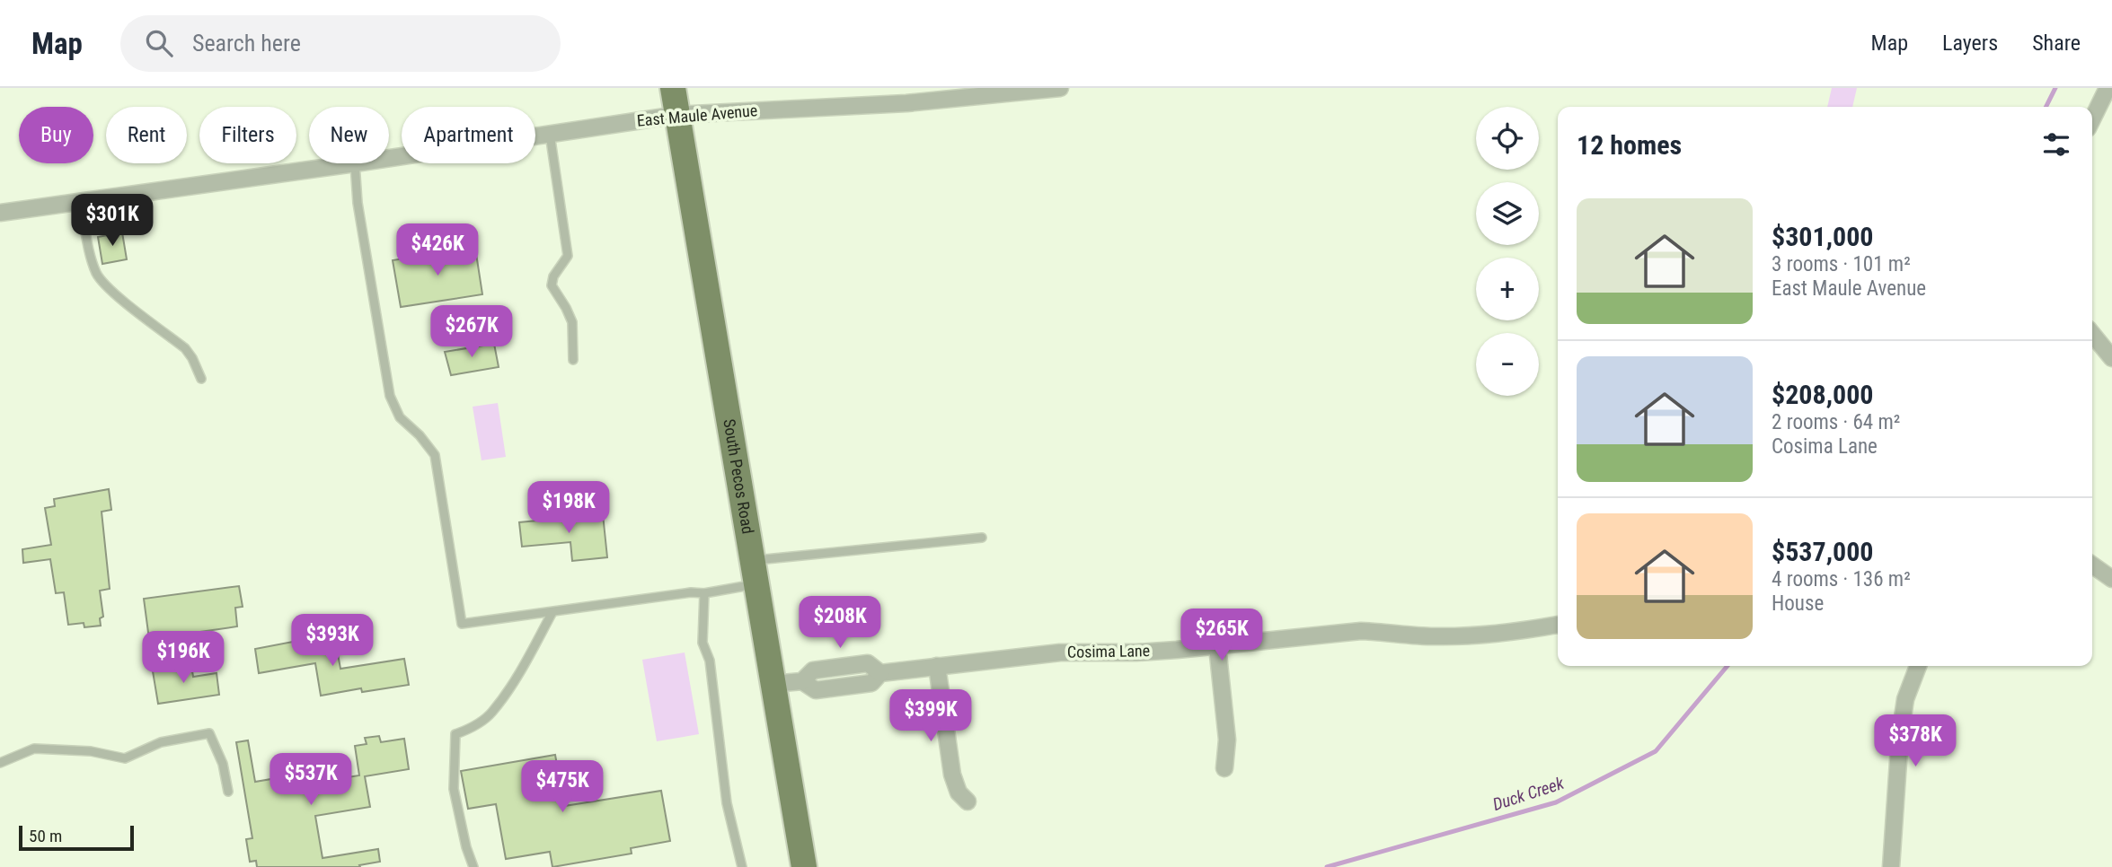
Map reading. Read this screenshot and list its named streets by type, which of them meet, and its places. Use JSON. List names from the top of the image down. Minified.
{"streets":{"main road":["South Pecos Road"],"street":["East Maule Avenue","Cosima Lane"]},"crossings":[["East Maule Avenue","South Pecos Road"],["South Pecos Road","Cosima Lane"]],"water":["Duck Creek"],"scale_bar":"50 m","page":{"header":"Map","search":"Search here","nav":["Map","Layers","Share"],"map_buttons":["+","−"],"chip":["Buy","Rent","Filters","New","Apartment"],"heading":"12 homes","list":[{"name":"$301,000","note":"3 rooms · 101 m² · East Maule Avenue"},{"name":"$208,000","note":"2 rooms · 64 m² · Cosima Lane"},{"name":"$537,000","note":"4 rooms · 136 m² · House"}],"price":["$301K","$426K","$267K","$198K","$208K","$265K","$393K","$196K","$399K","$378K","$537K","$475K"],"scale":"50 m"}}
